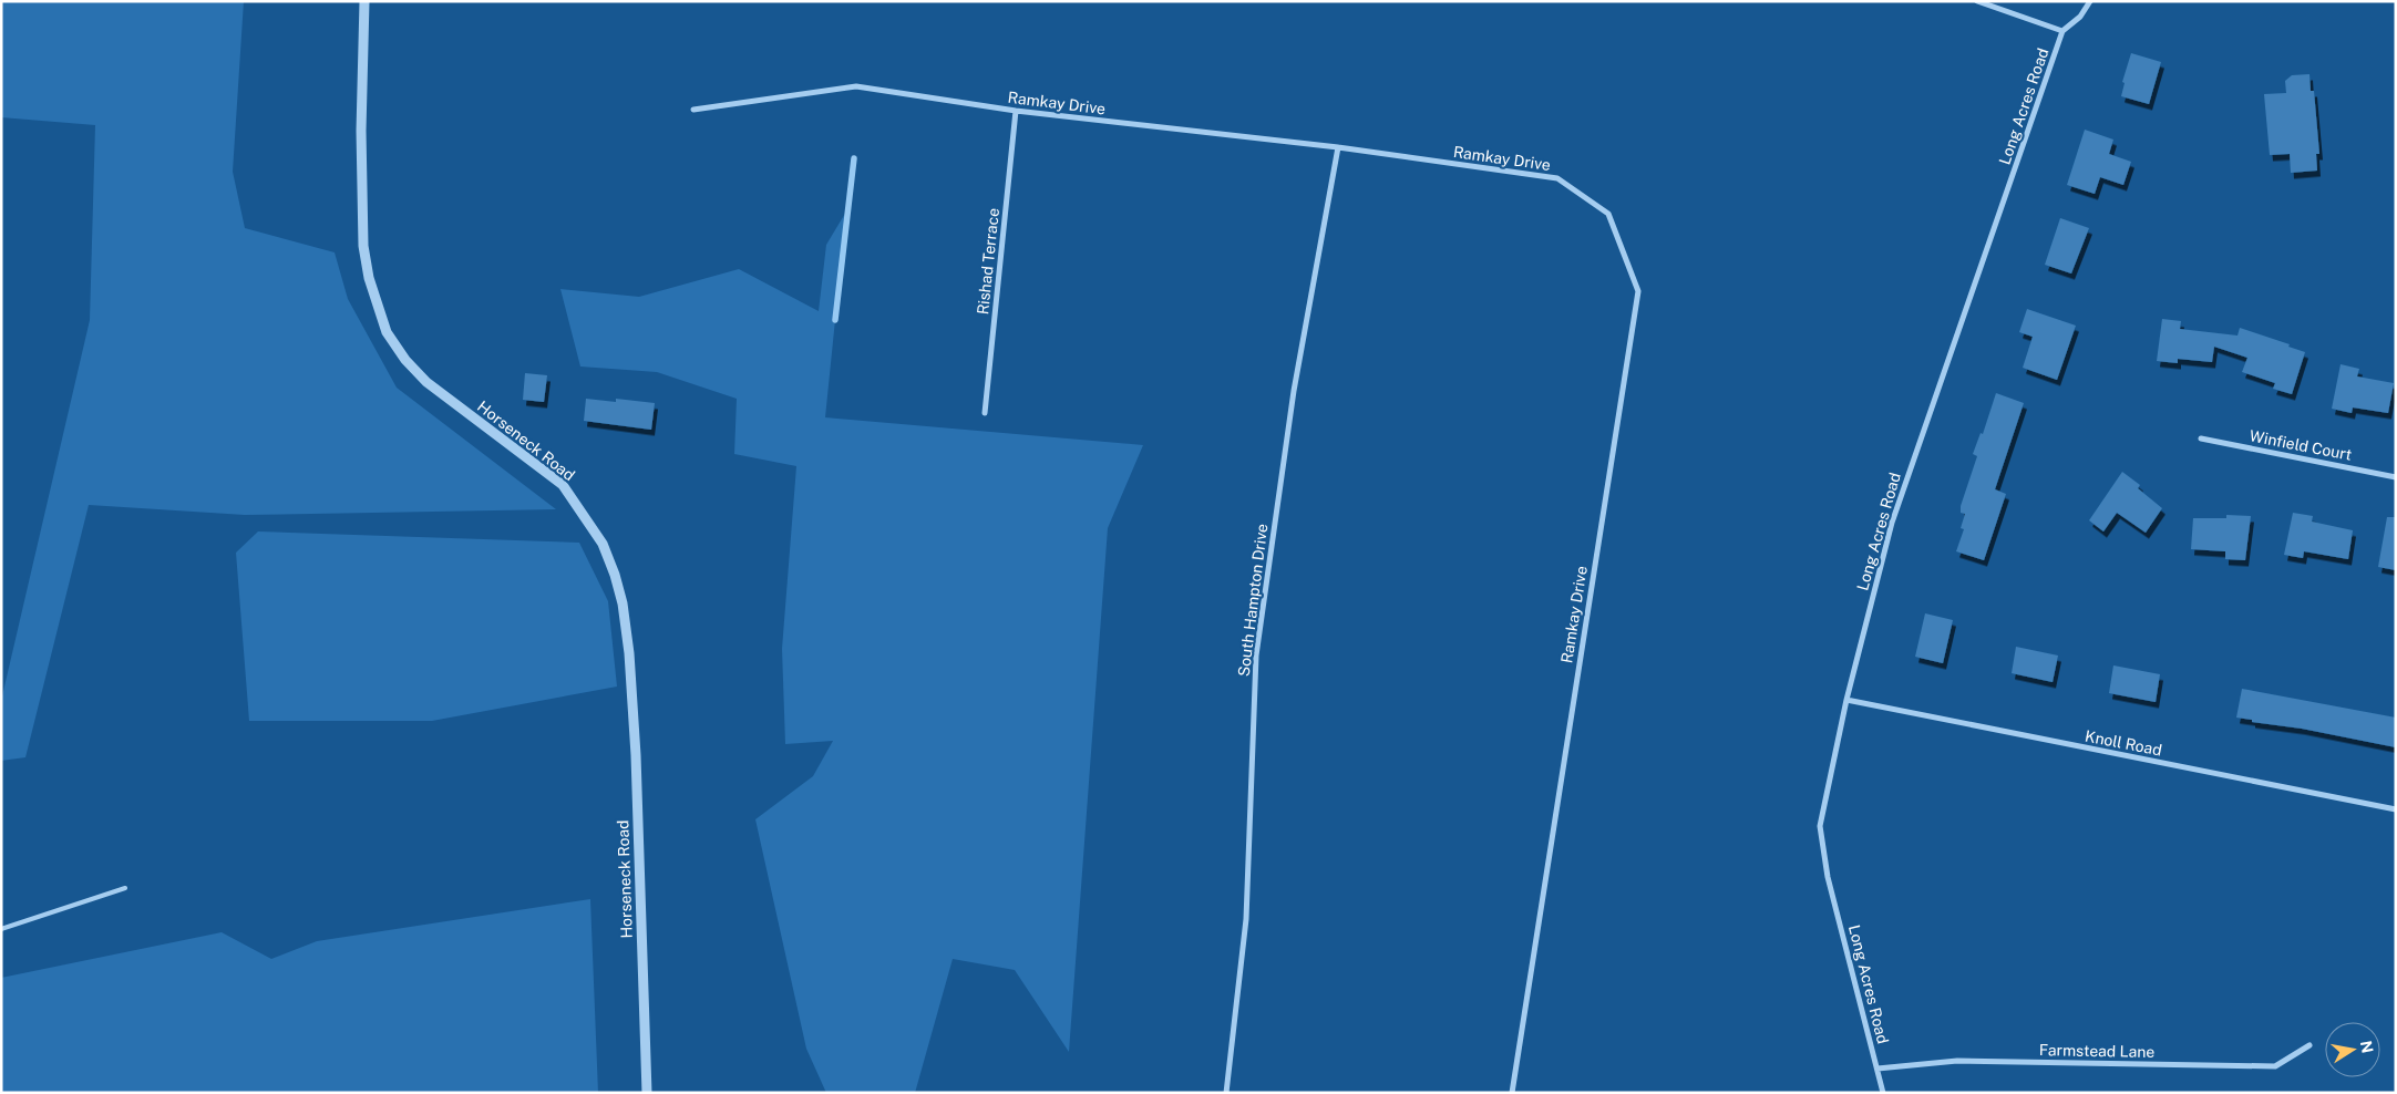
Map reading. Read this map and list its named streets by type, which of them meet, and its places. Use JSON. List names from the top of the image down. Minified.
{"streets":{"street":["Ramkay Drive","Long Acres Road","Rishad Terrace","Horseneck Road","Winfield Court","South Hampton Drive","Knoll Road","Farmstead Lane"]},"crossings":[["Ramkay Drive","Rishad Terrace"],["Ramkay Drive","South Hampton Drive"],["Long Acres Road","Knoll Road"],["Long Acres Road","Farmstead Lane"]],"north":"right"}
